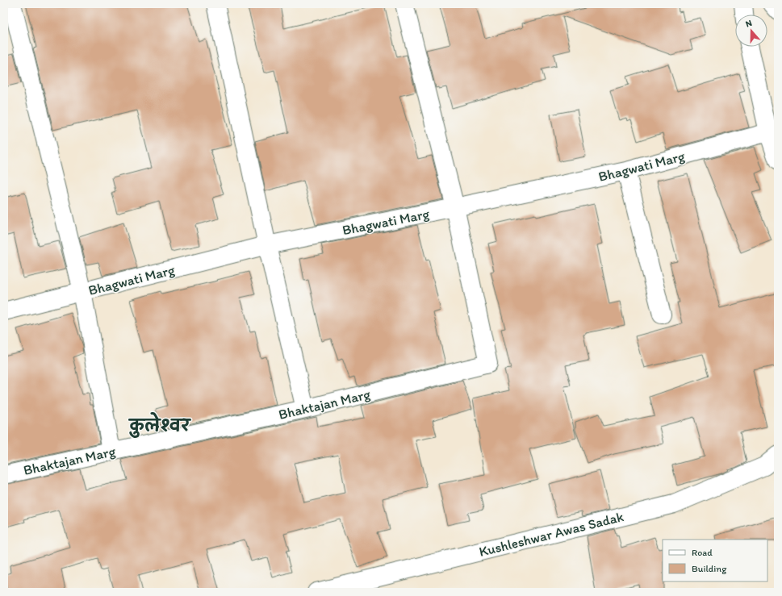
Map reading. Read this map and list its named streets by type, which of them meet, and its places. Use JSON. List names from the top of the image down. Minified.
{"streets":{"street":["Bhagwati Marg","Bhaktajan Marg","Kushleshwar Awas Sadak"]},"crossings":[["Bhagwati Marg","Bhaktajan Marg"]],"districts":["कुलेश्वर"],"legend":["Road","Building"],"north":"top"}
